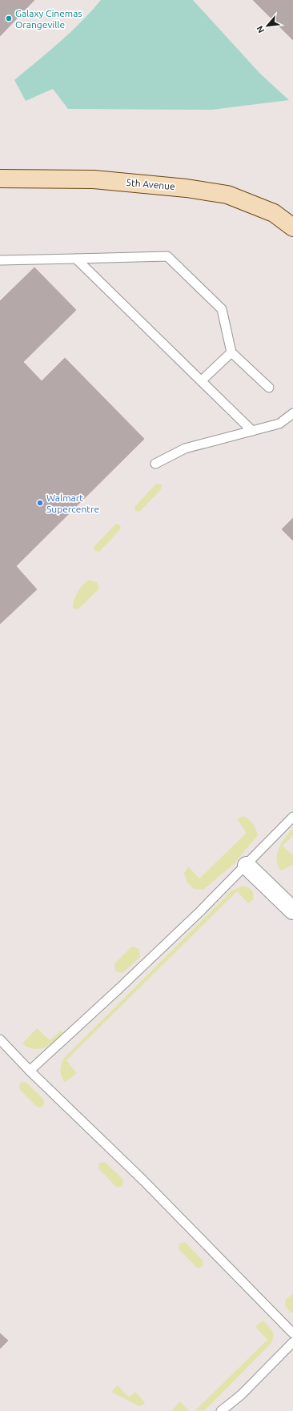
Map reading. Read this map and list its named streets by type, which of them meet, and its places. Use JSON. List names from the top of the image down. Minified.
{"streets":{"street":["5th Avenue"]},"places":["Galaxy Cinemas Orangeville","Walmart Supercentre"],"north":"bottom left"}
